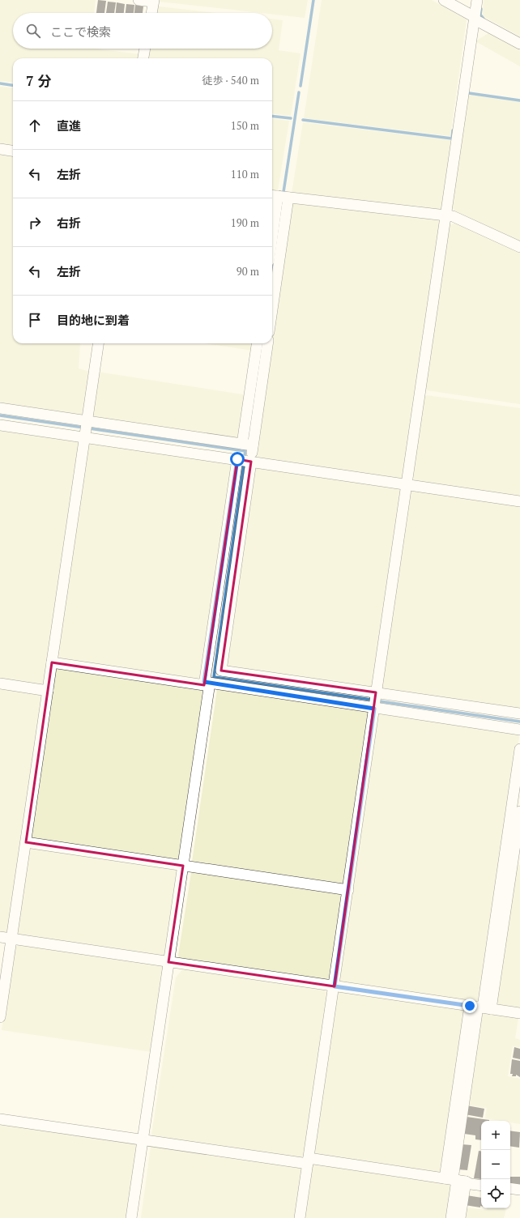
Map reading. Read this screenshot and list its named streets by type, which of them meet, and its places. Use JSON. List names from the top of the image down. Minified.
{"page":{"search":"ここで検索","heading":["7 分","徒歩 · 540 m"],"list":[["直進","150 m"],["左折","110 m"],["右折","190 m"],["左折","90 m"],"目的地に到着"],"map_buttons":["+","−"]}}
